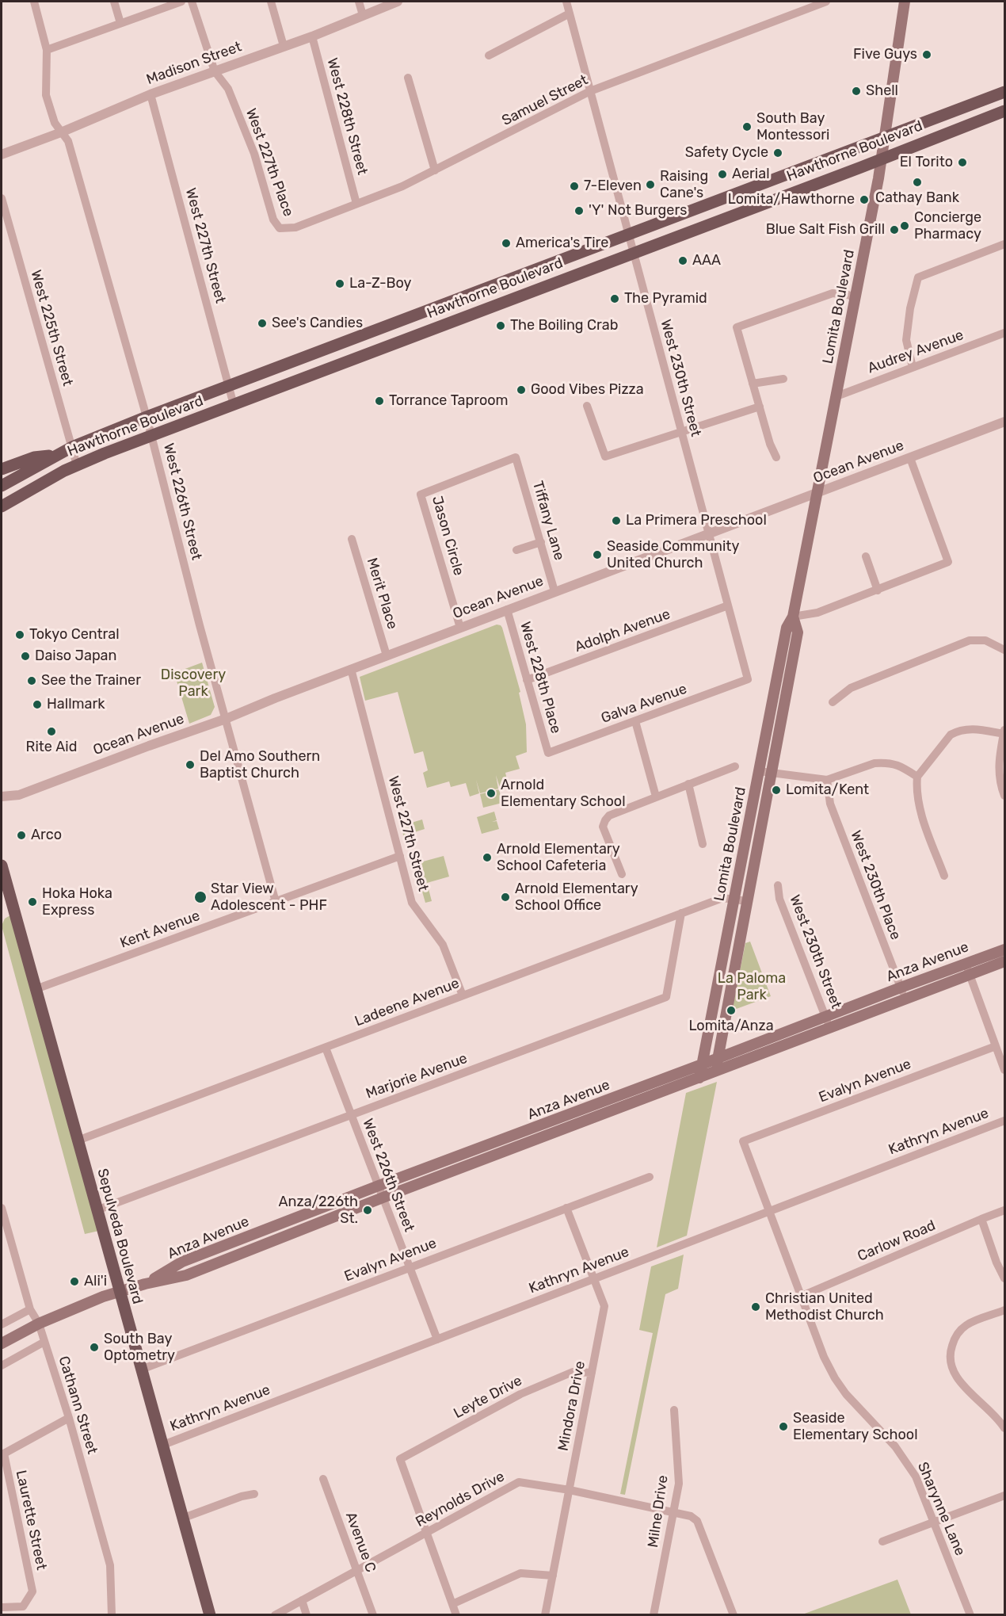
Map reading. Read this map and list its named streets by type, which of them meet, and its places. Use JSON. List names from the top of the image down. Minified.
{"streets":{"main road":["Hawthorne Boulevard","Lomita Boulevard","Anza Avenue","Sepulveda Boulevard"],"street":["Madison Street","Samuel Street","West 228th Street","West 227th Place","West 227th Street","West 225th Street","Audrey Avenue","West 230th Street","Ocean Avenue","West 226th Street","Tiffany Lane","Jason Circle","Merit Place","Adolph Avenue","West 228th Place","Galva Avenue","West 230th Place","Kent Avenue","Ladeene Avenue","Marjorie Avenue","Evalyn Avenue","Kathryn Avenue","Carlow Road","Leyte Drive","Cathann Street","Mindora Drive","Reynolds Drive","Sharynne Lane","Milne Drive","Laurette Street","Avenue C"]},"crossings":[["Madison Street","West 228th Street"],["Madison Street","West 227th Place"],["Madison Street","West 227th Street"],["Madison Street","West 226th Street"],["Samuel Street","West 228th Street"],["Samuel Street","West 227th Place"],["Samuel Street","West 230th Street"],["Hawthorne Boulevard","West 227th Street"],["Hawthorne Boulevard","Lomita Boulevard"],["Hawthorne Boulevard","West 225th Street"],["Hawthorne Boulevard","West 230th Street"],["Hawthorne Boulevard","West 226th Street"],["West 227th Street","Ocean Avenue"],["West 227th Street","Kent Avenue"],["West 227th Street","Ladeene Avenue"],["Lomita Boulevard","Audrey Avenue"],["Lomita Boulevard","Ocean Avenue"],["Lomita Boulevard","Anza Avenue"],["Lomita Boulevard","Ladeene Avenue"],["West 230th Street","Ocean Avenue"],["West 230th Street","Adolph Avenue"],["West 230th Street","Galva Avenue"],["West 230th Street","Anza Avenue"],["Ocean Avenue","West 226th Street"],["Ocean Avenue","Tiffany Lane"],["Ocean Avenue","Jason Circle"],["Ocean Avenue","Merit Place"],["Ocean Avenue","West 228th Place"],["West 226th Street","Kent Avenue"],["West 226th Street","Anza Avenue"],["West 226th Street","Ladeene Avenue"],["West 226th Street","Marjorie Avenue"],["West 226th Street","Evalyn Avenue"],["West 226th Street","Kathryn Avenue"],["Tiffany Lane","Jason Circle"],["Adolph Avenue","West 228th Place"],["West 228th Place","Galva Avenue"],["West 230th Place","Anza Avenue"],["Kent Avenue","Sepulveda Boulevard"],["Anza Avenue","Sepulveda Boulevard"],["Anza Avenue","Cathann Street"],["Ladeene Avenue","Marjorie Avenue"],["Ladeene Avenue","Sepulveda Boulevard"],["Marjorie Avenue","Sepulveda Boulevard"],["Evalyn Avenue","Sepulveda Boulevard"],["Evalyn Avenue","Mindora Drive"],["Evalyn Avenue","Sharynne Lane"],["Kathryn Avenue","Sepulveda Boulevard"],["Kathryn Avenue","Mindora Drive"],["Kathryn Avenue","Sharynne Lane"],["Carlow Road","Sharynne Lane"],["Leyte Drive","Mindora Drive"],["Leyte Drive","Reynolds Drive"],["Cathann Street","Laurette Street"],["Mindora Drive","Reynolds Drive"],["Reynolds Drive","Milne Drive"],["Reynolds Drive","Avenue C"]],"parks":["Discovery Park","La Paloma Park"],"places":["Five Guys","Shell","South Bay Montessori","Safety Cycle","El Torito","Aerial","Cathay Bank","Raising Cane's","7-Eleven","Lomita/Hawthorne","'Y' Not Burgers","Concierge Pharmacy","Blue Salt Fish Grill","America's Tire","AAA","La-Z-Boy","The Pyramid","See's Candies","The Boiling Crab","Good Vibes Pizza","Torrance Taproom","La Primera Preschool","Seaside Community United Church","Tokyo Central","Daiso Japan","See the Trainer","Hallmark","Rite Aid","Del Amo Southern Baptist Church","Lomita/Kent","Arnold Elementary School","Arco","Arnold Elementary School Cafeteria","Star View Adolescent - PHF","Arnold Elementary School Office","Hoka Hoka Express","Lomita/Anza","Anza/226th St.","Ali'i","Christian United Methodist Church","South Bay Optometry","Seaside Elementary School"]}
